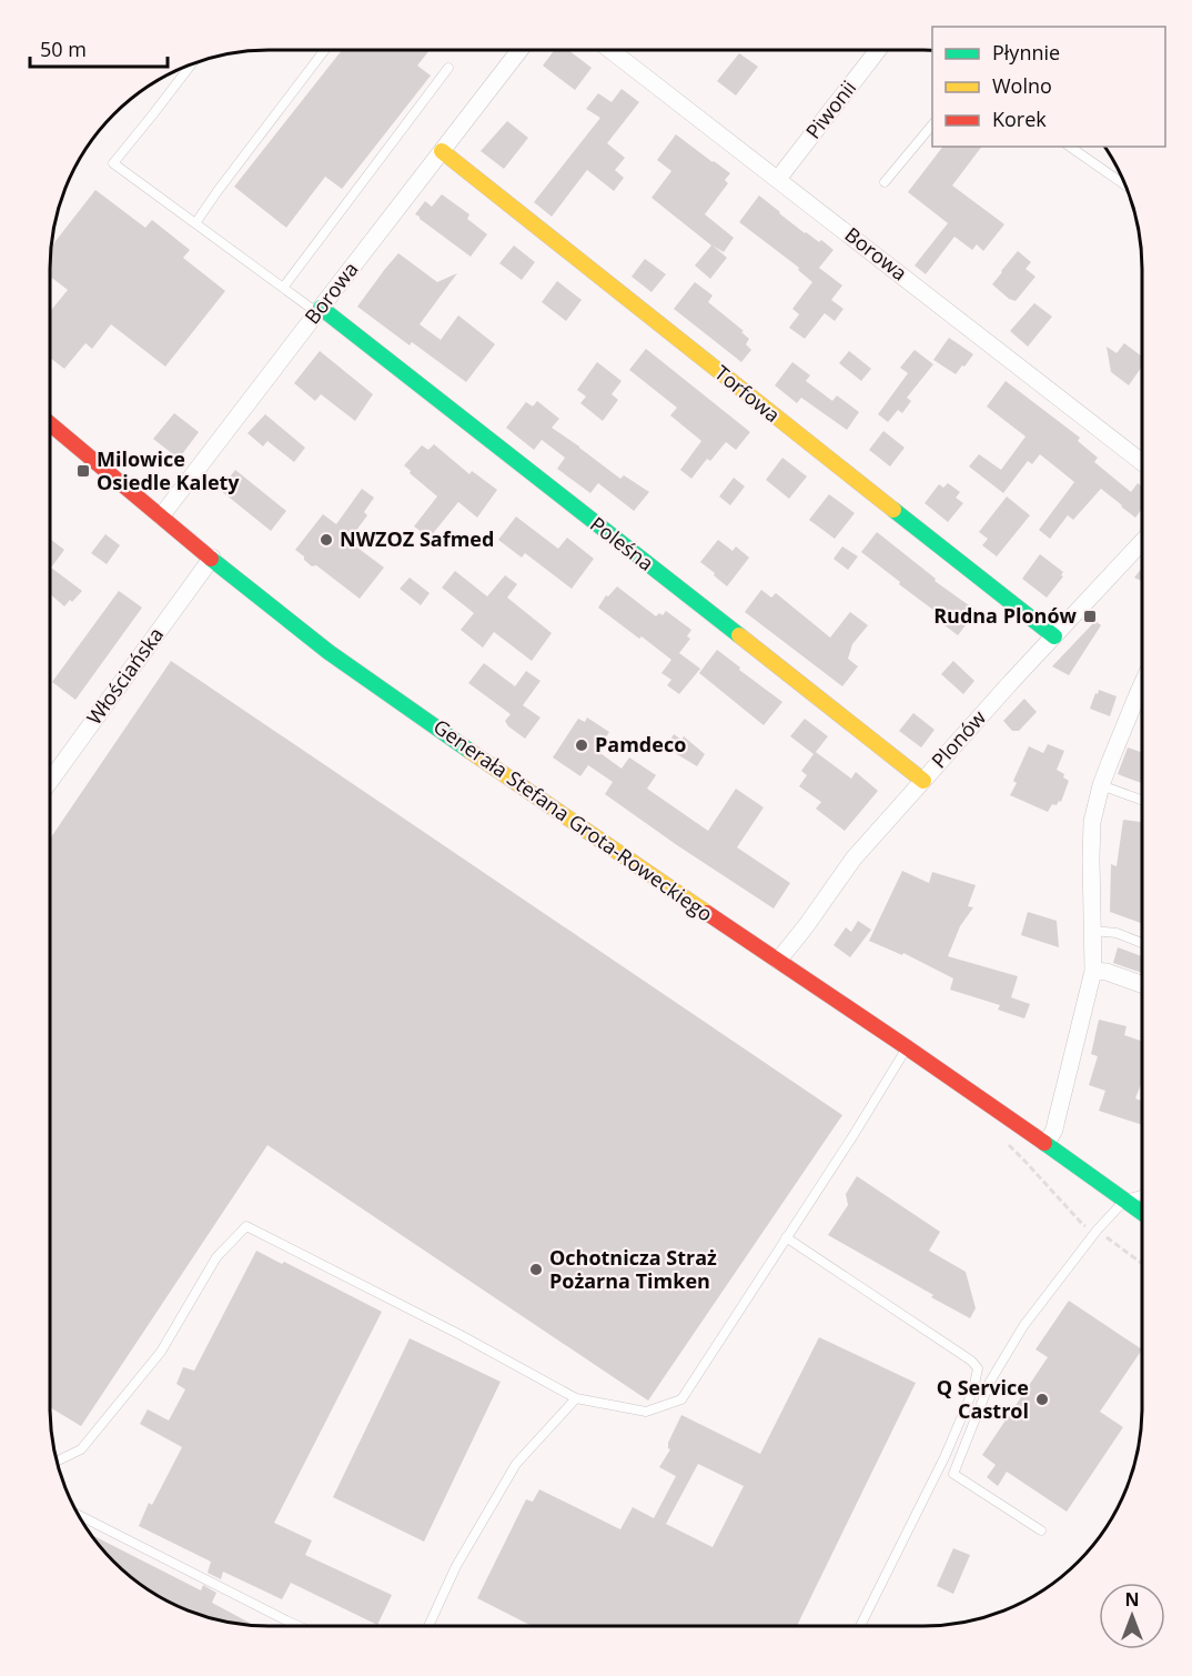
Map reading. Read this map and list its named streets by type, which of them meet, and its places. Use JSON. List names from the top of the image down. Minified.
{"streets":{"street":["Piwonii","Borowa","Torfowa","Poleśna","Włościańska","Plonów","Generała Stefana Grota-Roweckiego"]},"crossings":[["Piwonii","Borowa"],["Borowa","Torfowa"],["Borowa","Poleśna"],["Borowa","Generała Stefana Grota-Roweckiego"],["Torfowa","Plonów"],["Poleśna","Plonów"],["Włościańska","Generała Stefana Grota-Roweckiego"],["Plonów","Generała Stefana Grota-Roweckiego"]],"places":{"transit":["Milowice Osiedle Kalety","Rudna Plonów"],"other":["NWZOZ Safmed","Pamdeco","Ochotnicza Straż Pożarna Timken","Q Service Castrol"]},"legend":["Płynnie","Wolno","Korek"],"scale_bar":"50 m","north":"top"}
